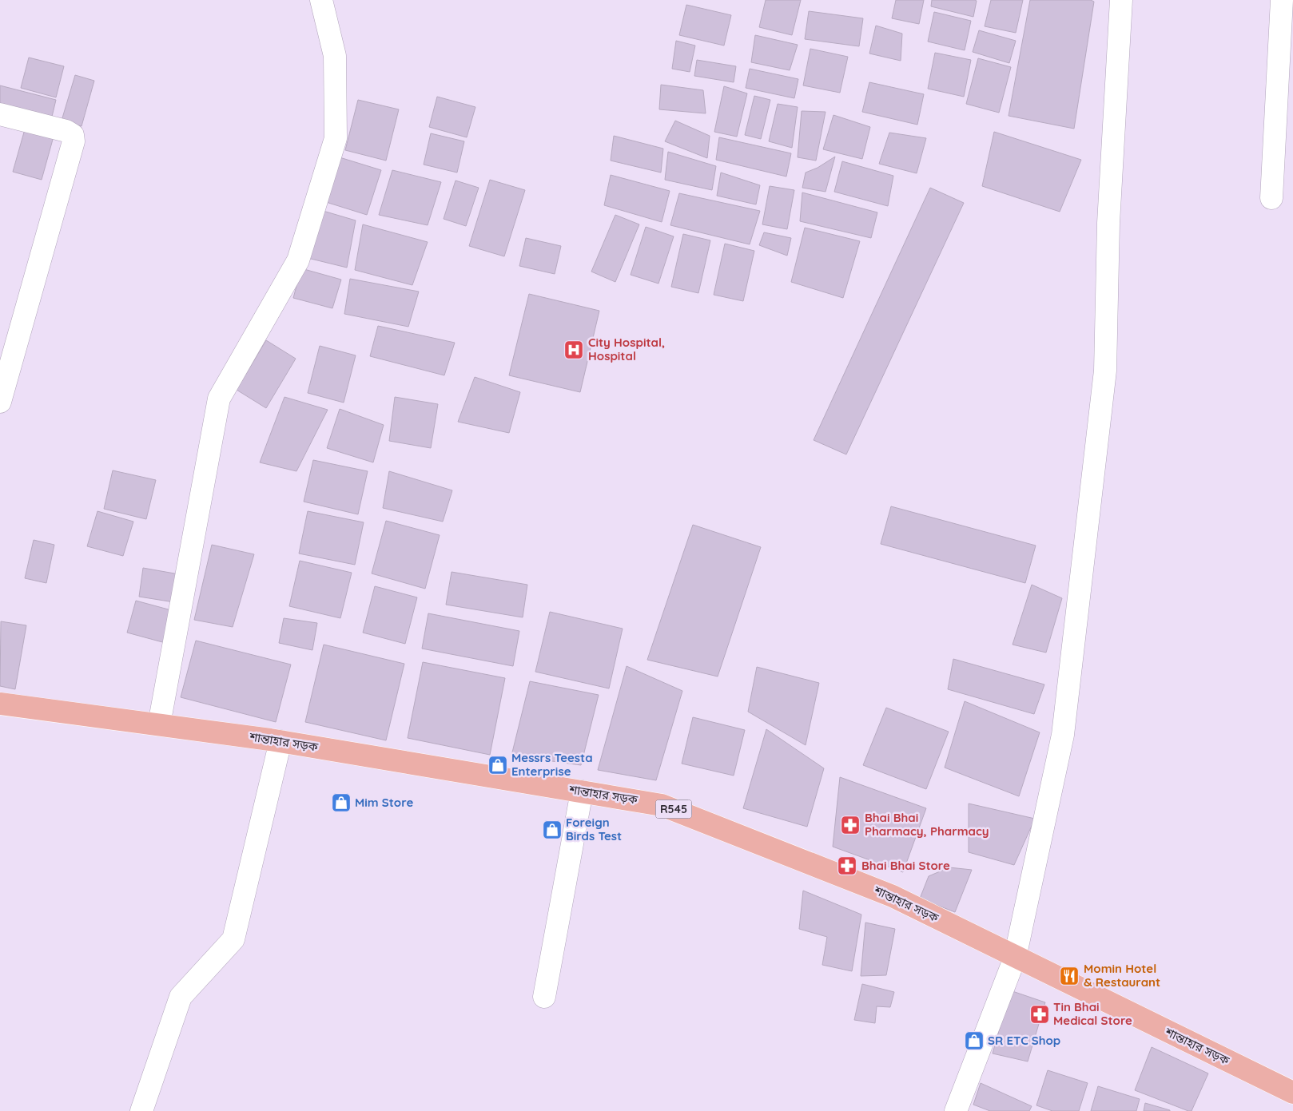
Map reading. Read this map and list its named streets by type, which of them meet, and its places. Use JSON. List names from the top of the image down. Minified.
{"streets":{"main road":["শান্তাহার সড়ক","R545"]},"places":{"hospital":["City Hospital, Hospital"],"shop":["Messrs Teesta Enterprise","Mim Store","Foreign Birds Test","SR ETC Shop"],"pharmacy":["Bhai Bhai Pharmacy, Pharmacy","Bhai Bhai Store","Tin Bhai Medical Store"],"restaurant":["Momin Hotel & Restaurant"]}}
